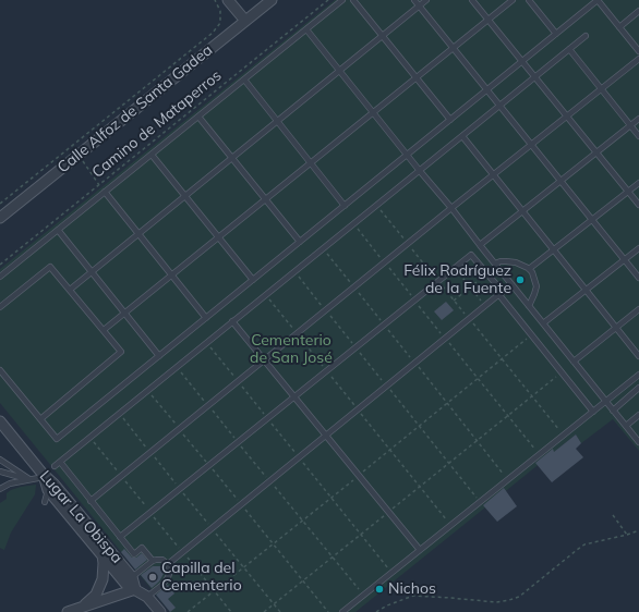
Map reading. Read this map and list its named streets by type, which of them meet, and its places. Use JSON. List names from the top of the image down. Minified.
{"streets":{"street":["Calle Alfoz de Santa Gadea","Lugar La Obispa"],"path":["Camino de Mataperros"]},"parks":["Cementerio de San José"],"places":["Félix Rodríguez de la Fuente","Capilla del Cementerio","Nichos"]}
